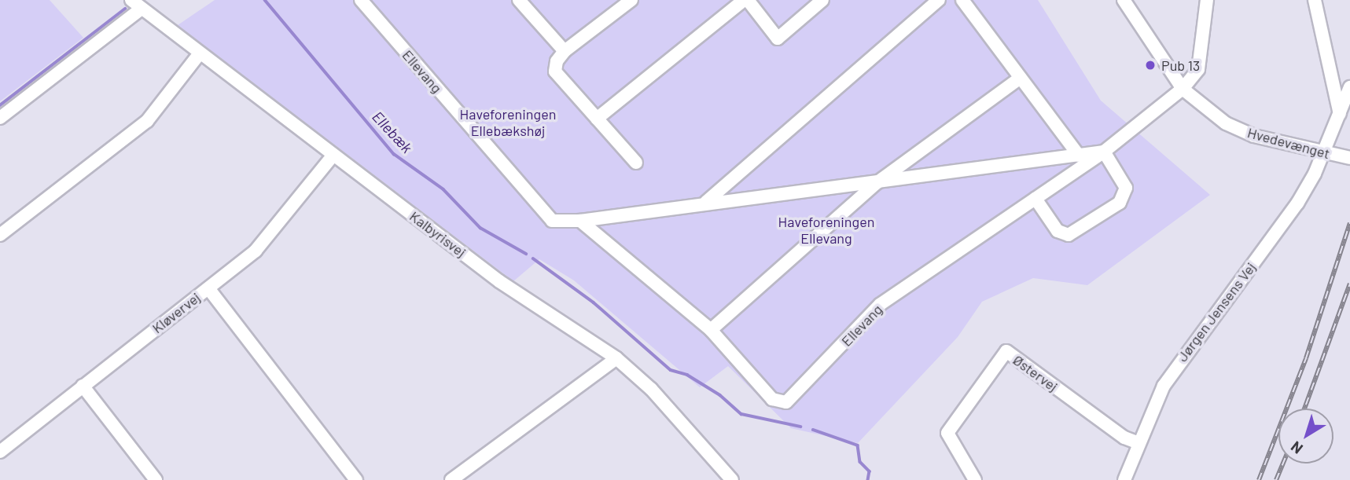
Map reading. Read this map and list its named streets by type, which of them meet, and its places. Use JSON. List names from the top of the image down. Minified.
{"streets":{"street":["Ellevang","Hvedevænget","Kalbyrisvej","Jørgen Jensens Vej","Kløvervej","Østervej"]},"crossings":[["Ellevang","Hvedevænget"],["Hvedevænget","Jørgen Jensens Vej"],["Kalbyrisvej","Kløvervej"],["Jørgen Jensens Vej","Østervej"]],"water":["Ellebæk"],"parks":["Haveforeningen Ellebækshøj","Haveforeningen Ellevang"],"places":["Pub 13"],"north":"bottom left"}
